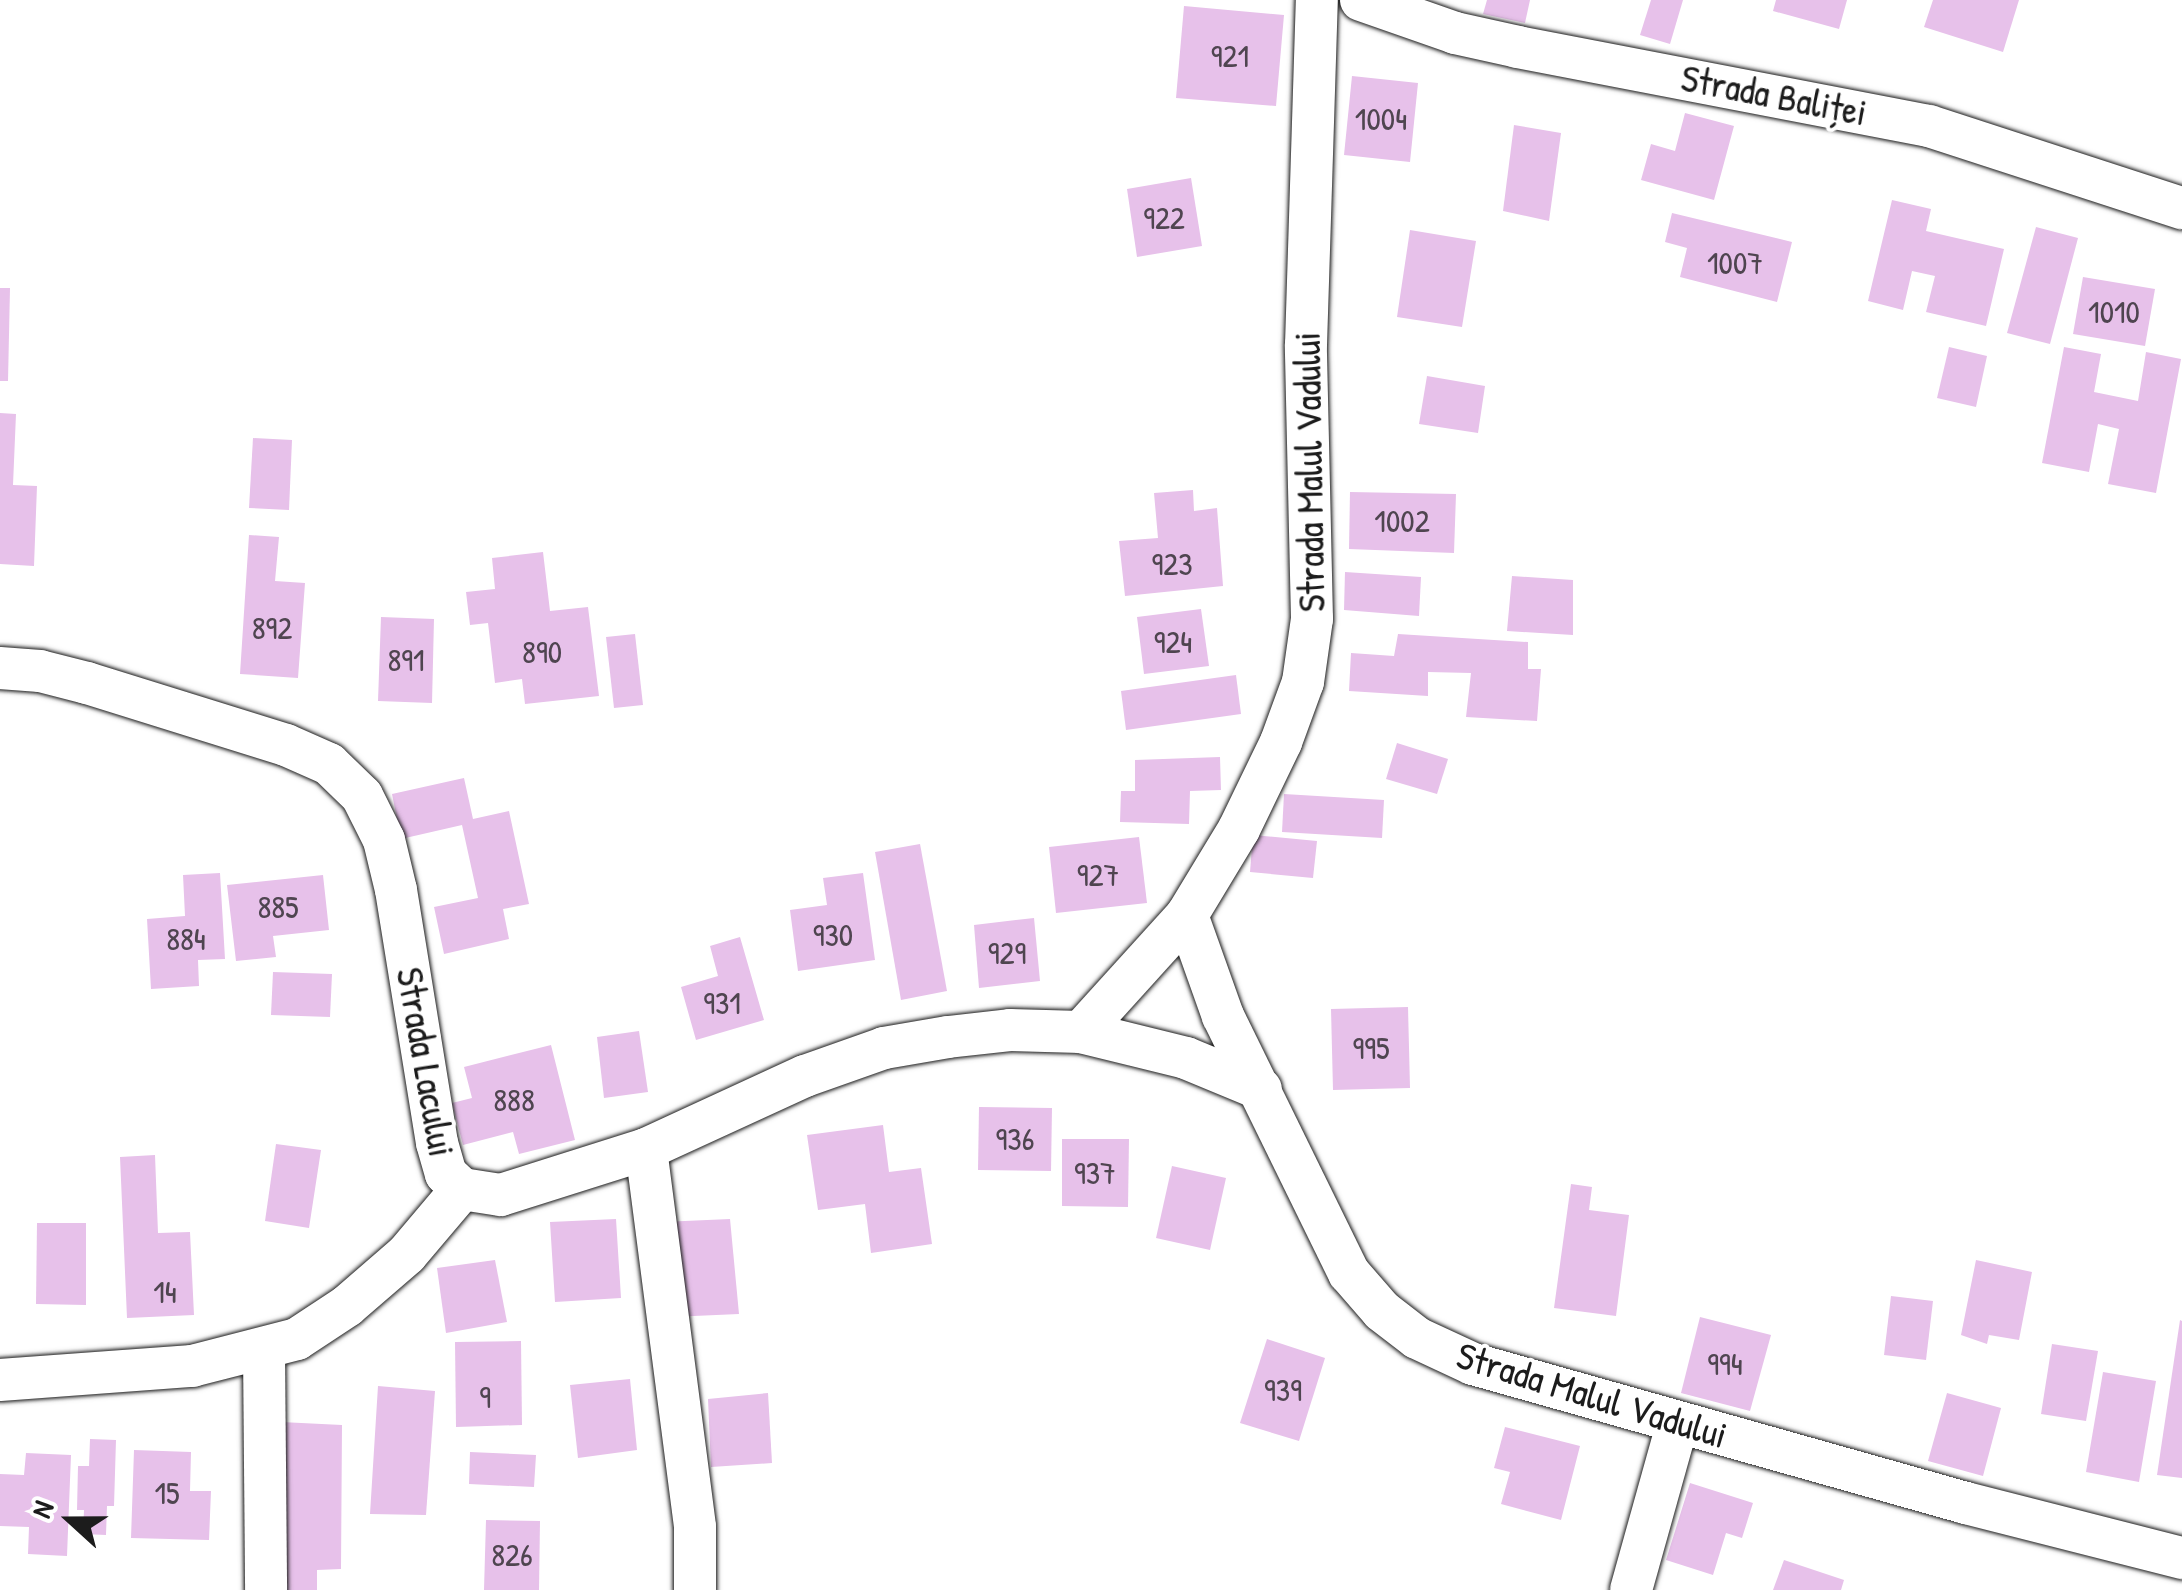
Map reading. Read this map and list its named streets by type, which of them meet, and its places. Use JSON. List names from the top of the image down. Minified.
{"streets":{"street":["Strada Baliței","Strada Malul Vadului","Strada Lacului"]},"crossings":[["Strada Malul Vadului","Strada Lacului"]],"house_numbers":["921","1004","922","1007","1010","1002","923","892","924","890","891","927","885","930","884","929","931","995","888","936","937","14","994","939","9","15","826"],"north":"left"}
